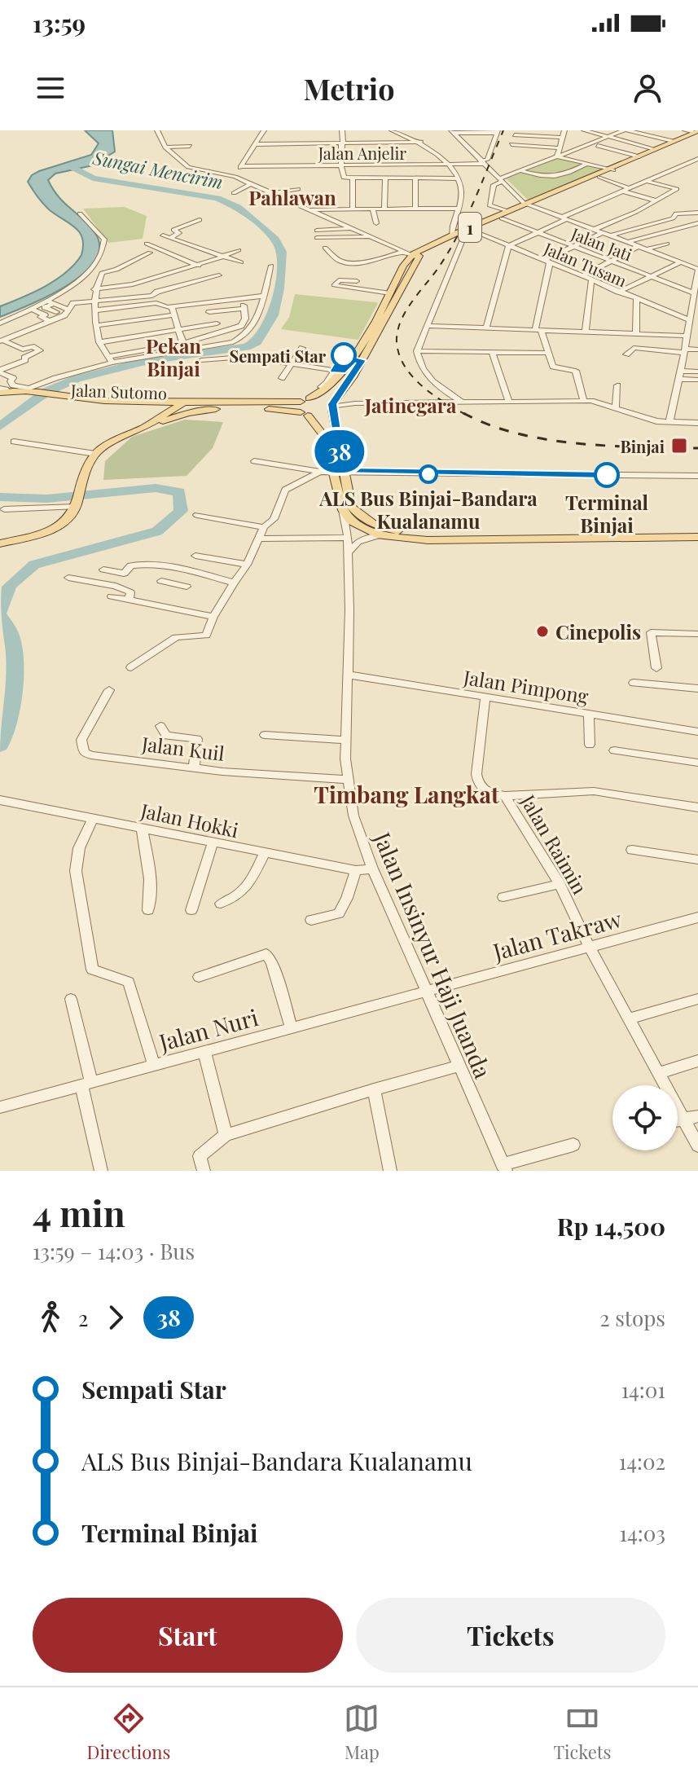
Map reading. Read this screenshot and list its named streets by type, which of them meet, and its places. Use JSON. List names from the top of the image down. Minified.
{"streets":{"main road":["1","Jalan Sutomo"],"street":["Jalan Anjelir","Jalan Jati","Jalan Tusam","Jalan Pimpong","Jalan Kuil","Jalan Hokki","Jalan Raimin","Jalan Takraw","Jalan Insinyur Haji Juanda","Jalan Nuri"]},"crossings":[["1","Jalan Jati"],["1","Jalan Tusam"],["1","Jalan Sutomo"],["Jalan Pimpong","Jalan Raimin"],["Jalan Pimpong","Jalan Insinyur Haji Juanda"],["Jalan Kuil","Jalan Insinyur Haji Juanda"],["Jalan Hokki","Jalan Insinyur Haji Juanda"],["Jalan Raimin","Jalan Takraw"],["Jalan Takraw","Jalan Insinyur Haji Juanda"],["Jalan Takraw","Jalan Nuri"],["Jalan Insinyur Haji Juanda","Jalan Nuri"]],"districts":["Pahlawan","Pekan Binjai","Jatinegara","Timbang Langkat"],"water":["Sungai Mencirim"],"places":{"other":["Sempati Star","ALS Bus Binjai-Bandara Kualanamu","Terminal Binjai","Cinepolis"],"transit":["Binjai"]},"lines":["bus line 38"],"page":{"status":"13:59","header":"Metrio","on_map":"38","heading":["4 min","13:59 – 14:03 · Bus","Rp 14,500"],"legs":["2","38","2 stops"],"list":[{"name":"Sempati Star","value":"14:01"},{"name":"ALS Bus Binjai-Bandara Kualanamu","value":"14:02"},{"name":"Terminal Binjai","value":"14:03"}],"buttons":["Start","Tickets"],"tabs":["Directions","Map","Tickets"]}}
